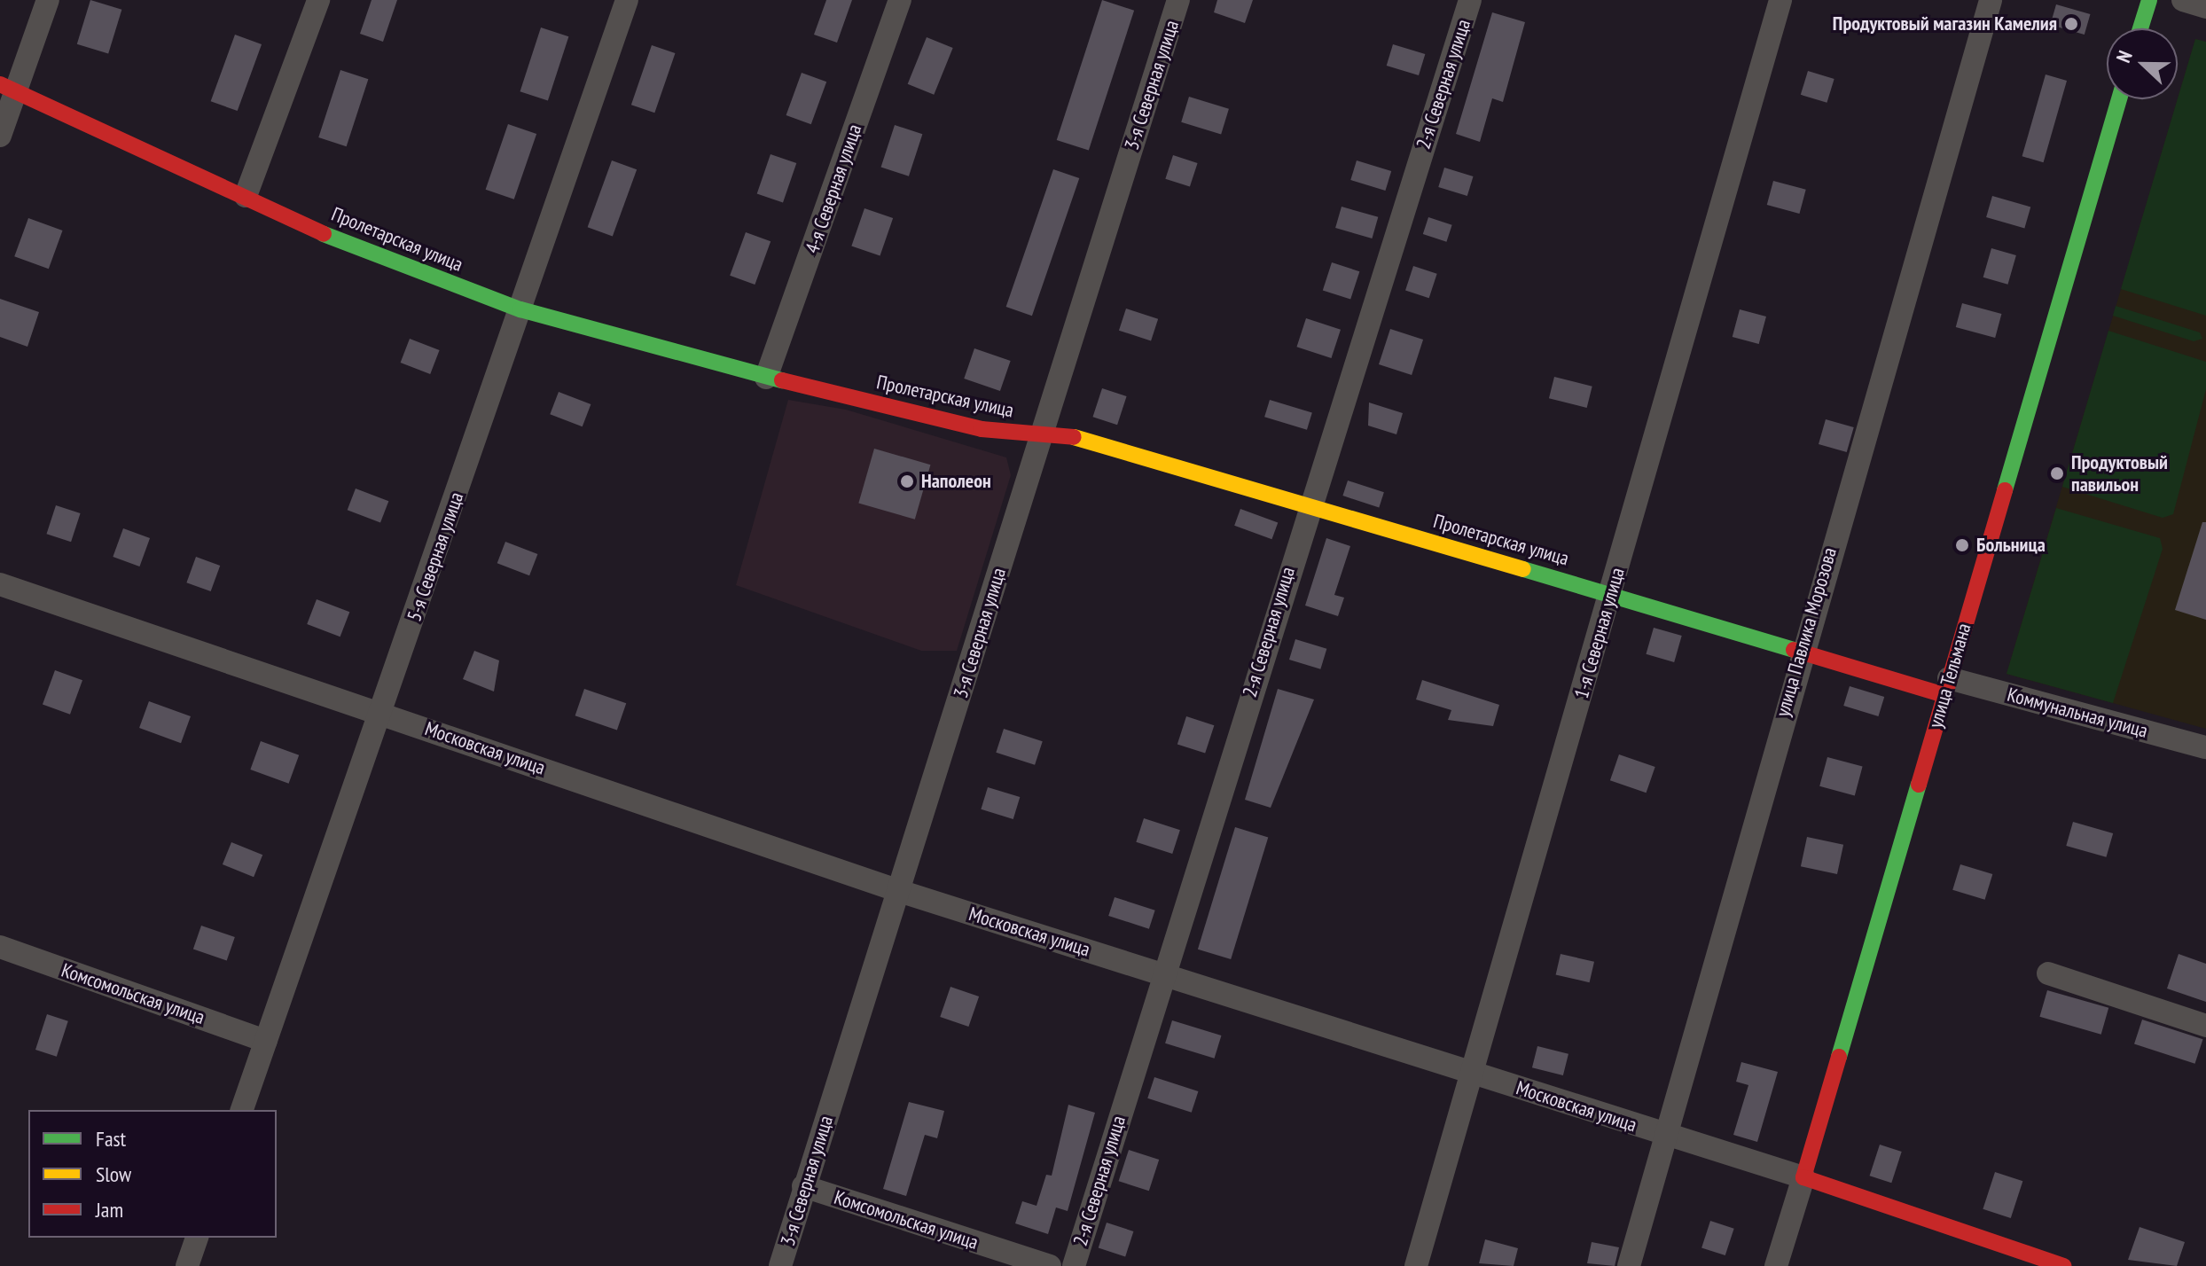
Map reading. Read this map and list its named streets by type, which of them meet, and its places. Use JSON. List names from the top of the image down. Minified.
{"streets":{"street":["2-я Северная улица","3-я Северная улица","4-я Северная улица","Пролетарская улица","5-я Северная улица","улица Павлика Морозова","1-я Северная улица","улица Тельмана","Коммунальная улица","Московская улица","Комсомольская улица"]},"crossings":[["2-я Северная улица","Пролетарская улица"],["2-я Северная улица","Московская улица"],["3-я Северная улица","Пролетарская улица"],["3-я Северная улица","Московская улица"],["3-я Северная улица","Комсомольская улица"],["4-я Северная улица","Пролетарская улица"],["Пролетарская улица","5-я Северная улица"],["Пролетарская улица","улица Павлика Морозова"],["Пролетарская улица","1-я Северная улица"],["Пролетарская улица","улица Тельмана"],["Пролетарская улица","Коммунальная улица"],["5-я Северная улица","Московская улица"],["5-я Северная улица","Комсомольская улица"],["улица Павлика Морозова","Московская улица"],["1-я Северная улица","Московская улица"],["улица Тельмана","Коммунальная улица"],["улица Тельмана","Московская улица"]],"places":["Продуктовый магазин Камелия","Продуктовый павильон","Наполеон","Больница"],"legend":["Fast","Slow","Jam"],"north":"left"}
